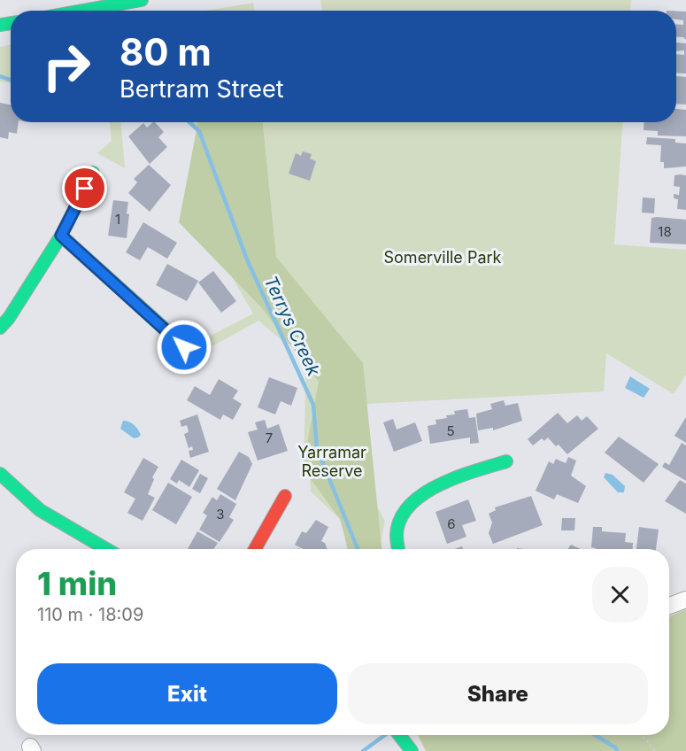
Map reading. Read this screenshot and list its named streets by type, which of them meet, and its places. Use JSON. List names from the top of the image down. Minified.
{"water":["Terrys Creek"],"parks":["Somerville Park","Yarramar Reserve"],"house_numbers":["1","18","5","7","3","6"],"page":{"turn":["80 m","Bertram Street"],"heading":["1 min","110 m · 18:09"],"buttons":["Exit","Share"]}}
